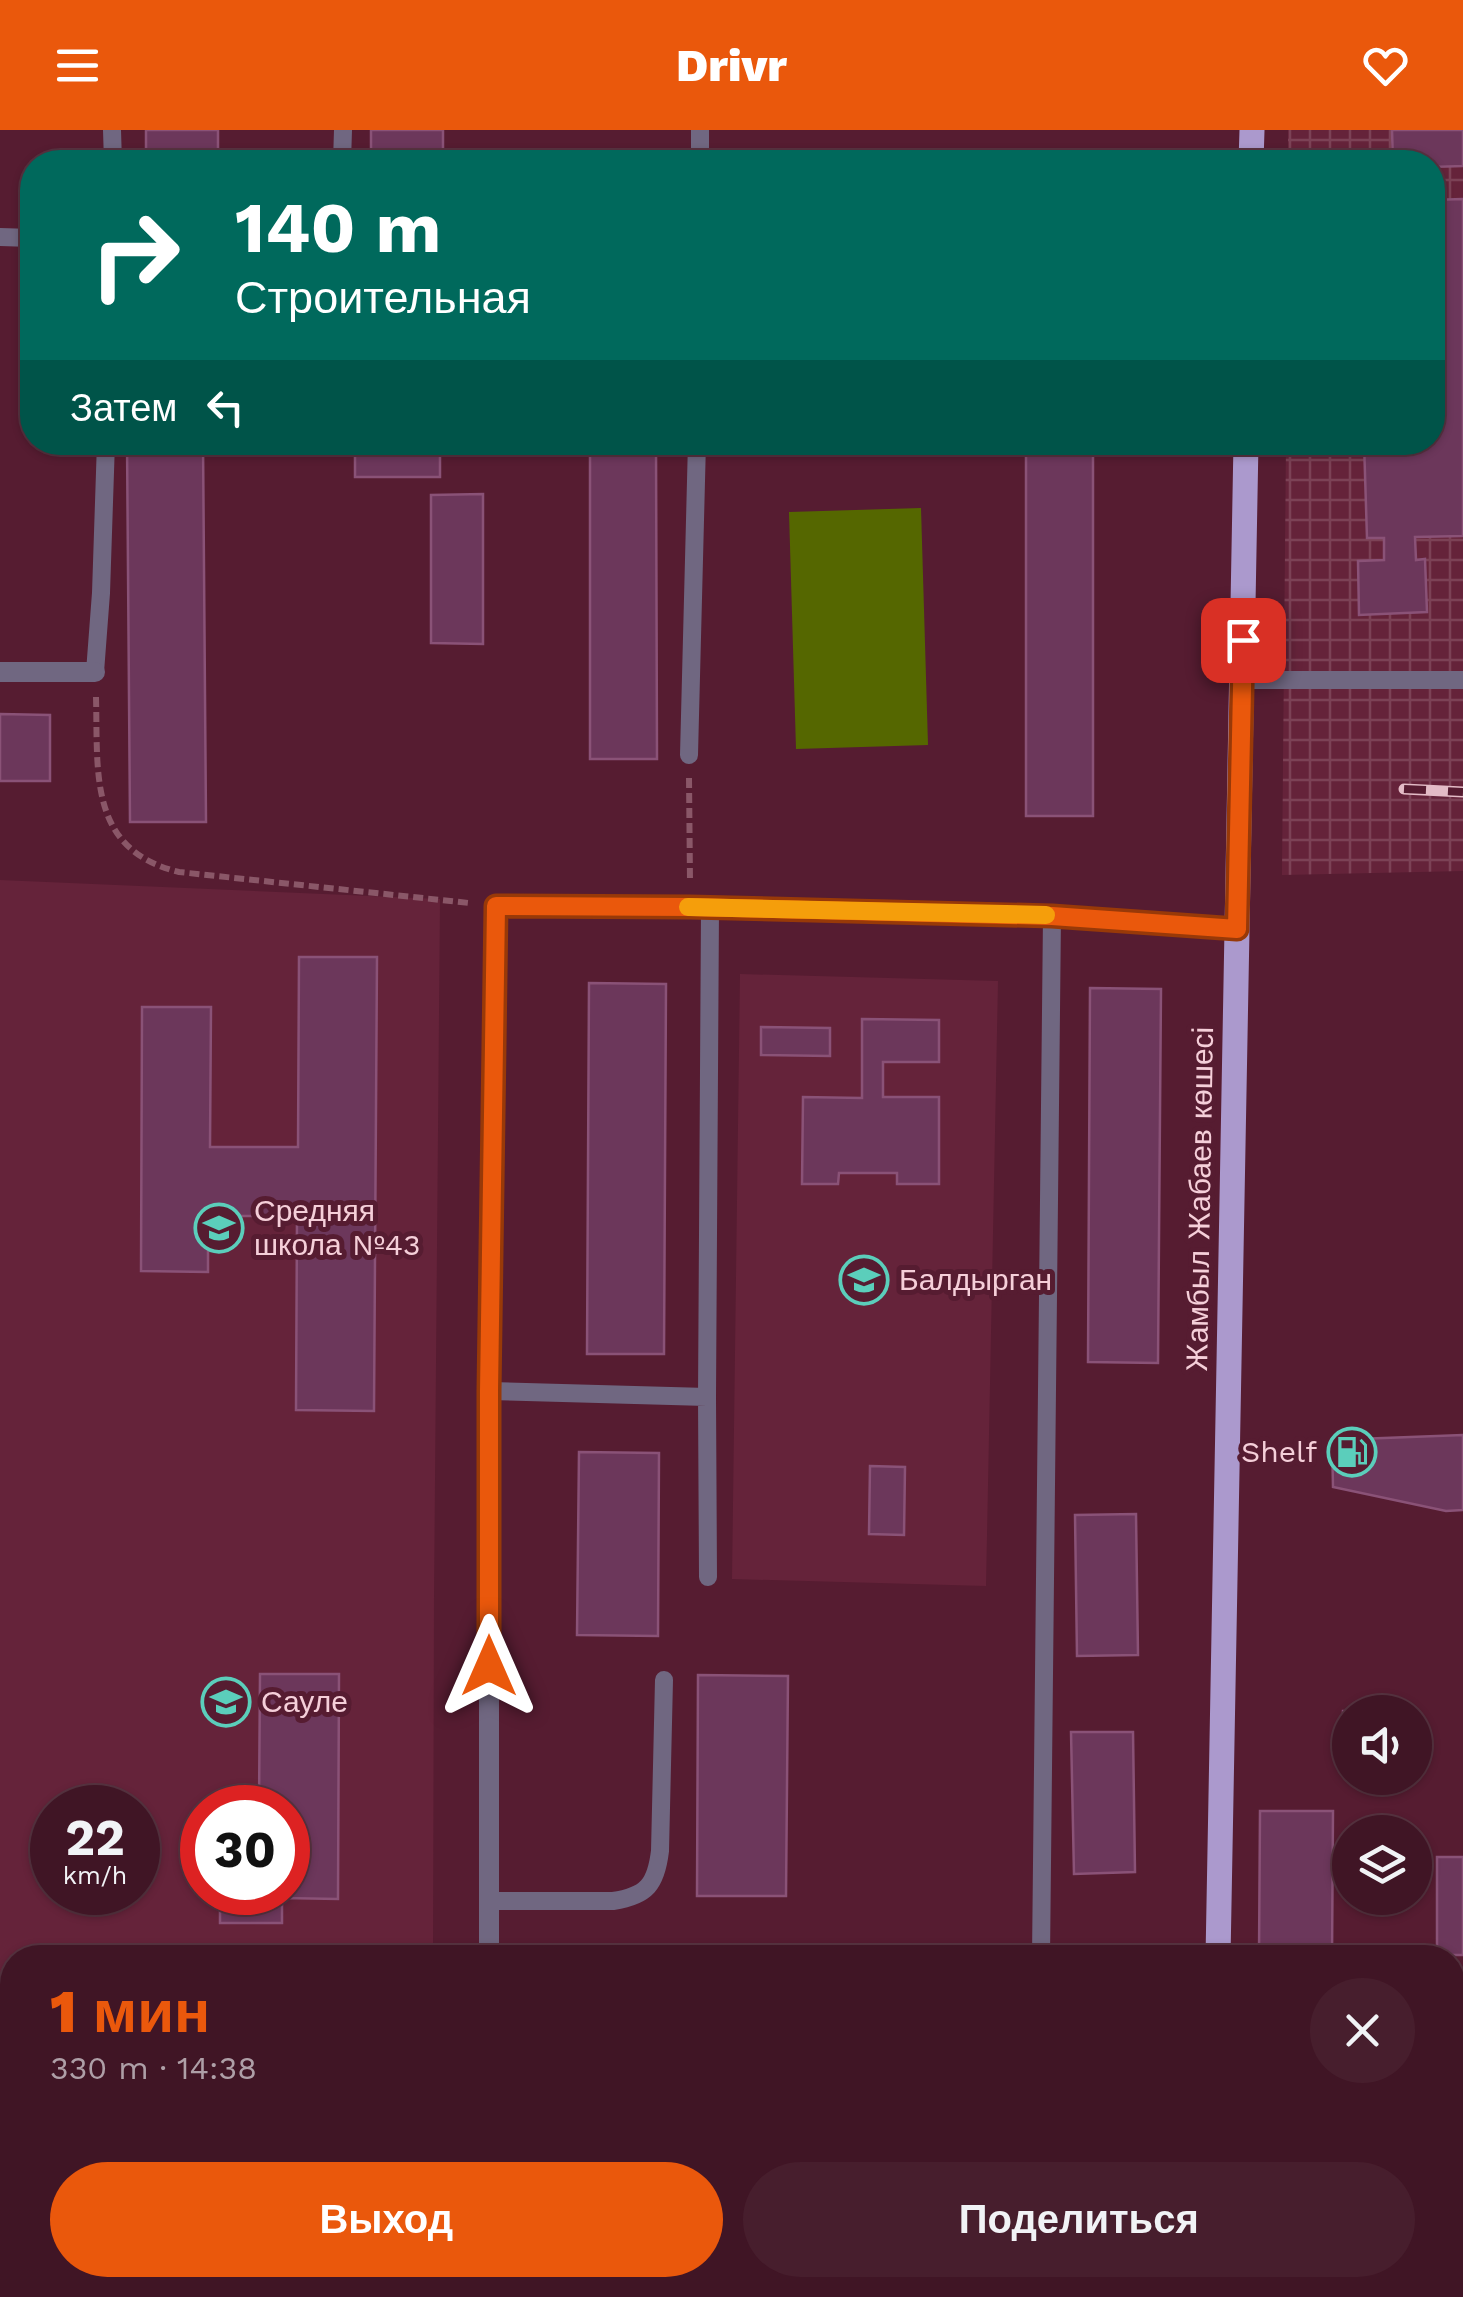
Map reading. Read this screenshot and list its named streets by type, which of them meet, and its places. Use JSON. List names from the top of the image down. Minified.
{"streets":{"main road":["Жамбыл Жабаев көшесі"]},"places":{"school or university":["Средняя школа №43","Балдырган","Сауле"],"fuel station":["Shelf"]},"page":{"header":"Drivr","turn":["140 m","Строительная"],"then":"Затем","speed":"22 km/h","limit":"30","heading":["1 мин","330 m · 14:38"],"buttons":["Выход","Поделиться"]}}
